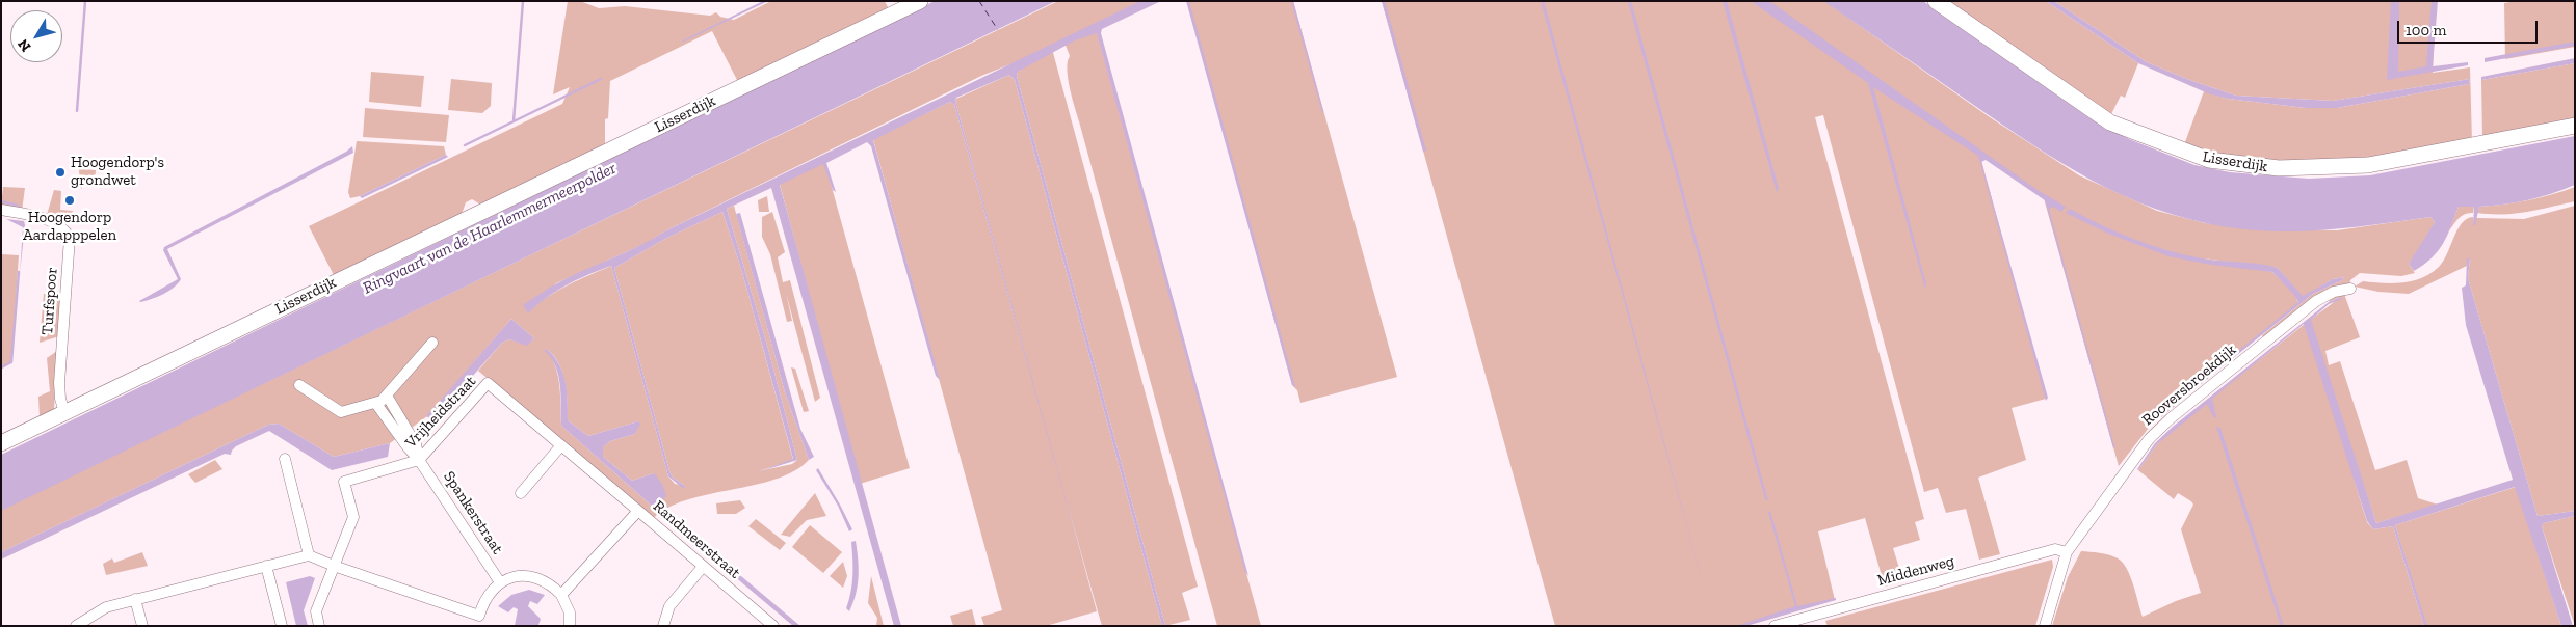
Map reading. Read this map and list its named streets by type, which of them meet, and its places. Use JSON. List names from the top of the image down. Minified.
{"streets":{"street":["Lisserdijk","Turfspoor","Rooversbroekdijk","Vrijheidstraat","Spankerstraat","Randmeerstraat","Middenweg"]},"crossings":[["Lisserdijk","Turfspoor"],["Rooversbroekdijk","Middenweg"],["Vrijheidstraat","Spankerstraat"],["Vrijheidstraat","Randmeerstraat"]],"water":["Ringvaart van de Haarlemmermeerpolder"],"places":["Hoogendorp's grondwet","Hoogendorp Aardapppelen"],"scale_bar":"100 m","north":"bottom left"}
